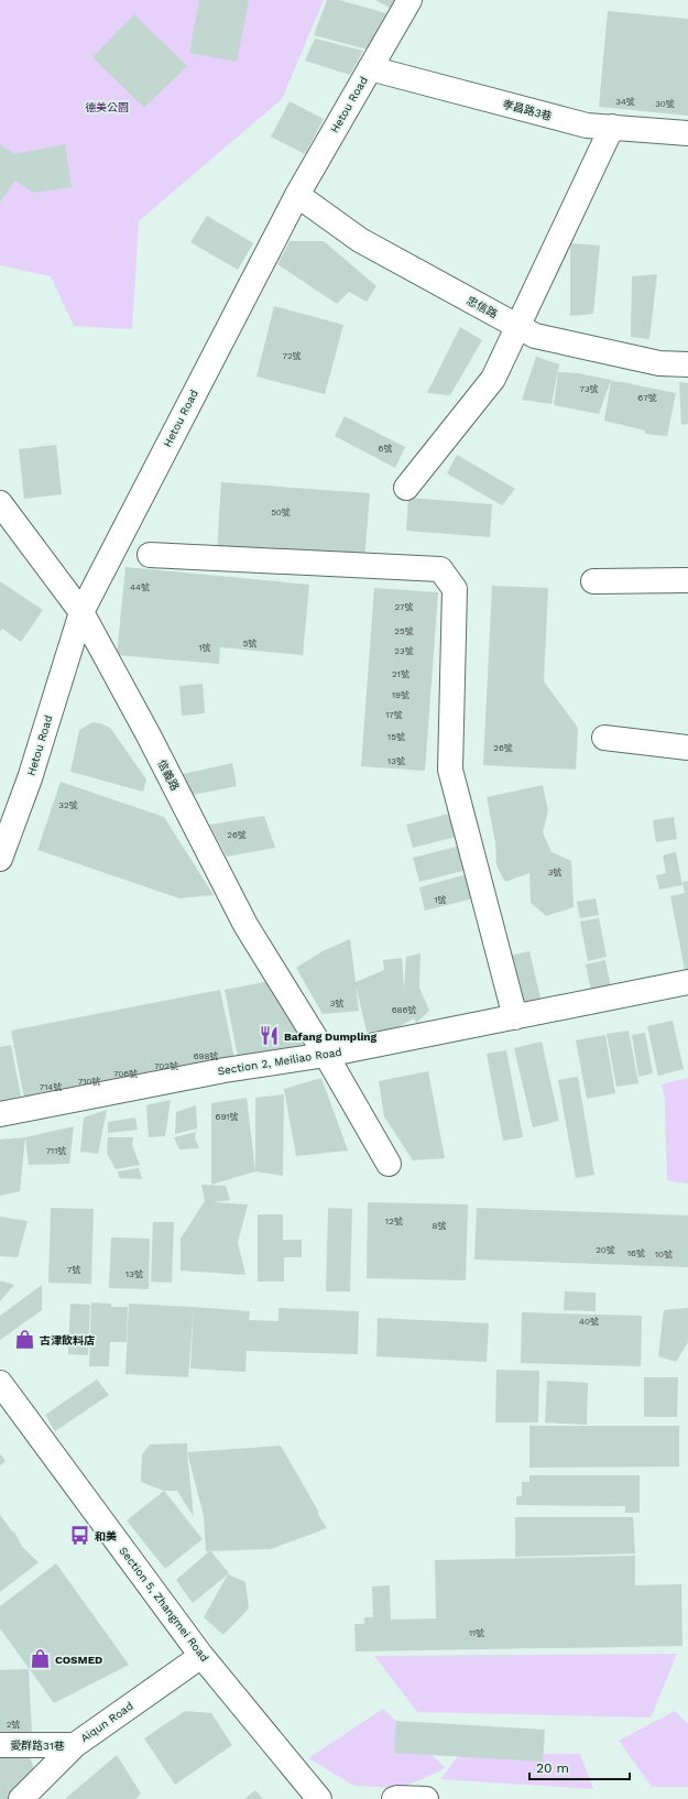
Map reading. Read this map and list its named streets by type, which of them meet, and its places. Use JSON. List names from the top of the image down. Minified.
{"streets":{"street":["Hetou Road","孝昌路3巷","忠信路","信義路","Section 2, Meiliao Road","Section 5, Zhangmei Road","Aiqun Road","愛群路31巷"]},"crossings":[["Hetou Road","孝昌路3巷"],["Hetou Road","忠信路"],["Hetou Road","信義路"],["信義路","Section 2, Meiliao Road"],["Section 5, Zhangmei Road","Aiqun Road"],["Aiqun Road","愛群路31巷"]],"parks":["德美公園"],"places":{"restaurant":["Bafang Dumpling"],"shop":["古津飲料店","COSMED"],"bus stop":["和美"]},"house_numbers":["34號","30號","72號","73號","67號","6號","50號","44號","27號","25號","5號","1號","23號","21號","19號","17號","15號","26號","13號","32號","26號","3號","1號","3號","686號","698號","702號","706號","710號","714號","691號","711號","12號","8號","20號","16號","10號","7號","13號","40號","11號","2號"],"scale_bar":"20 m"}
